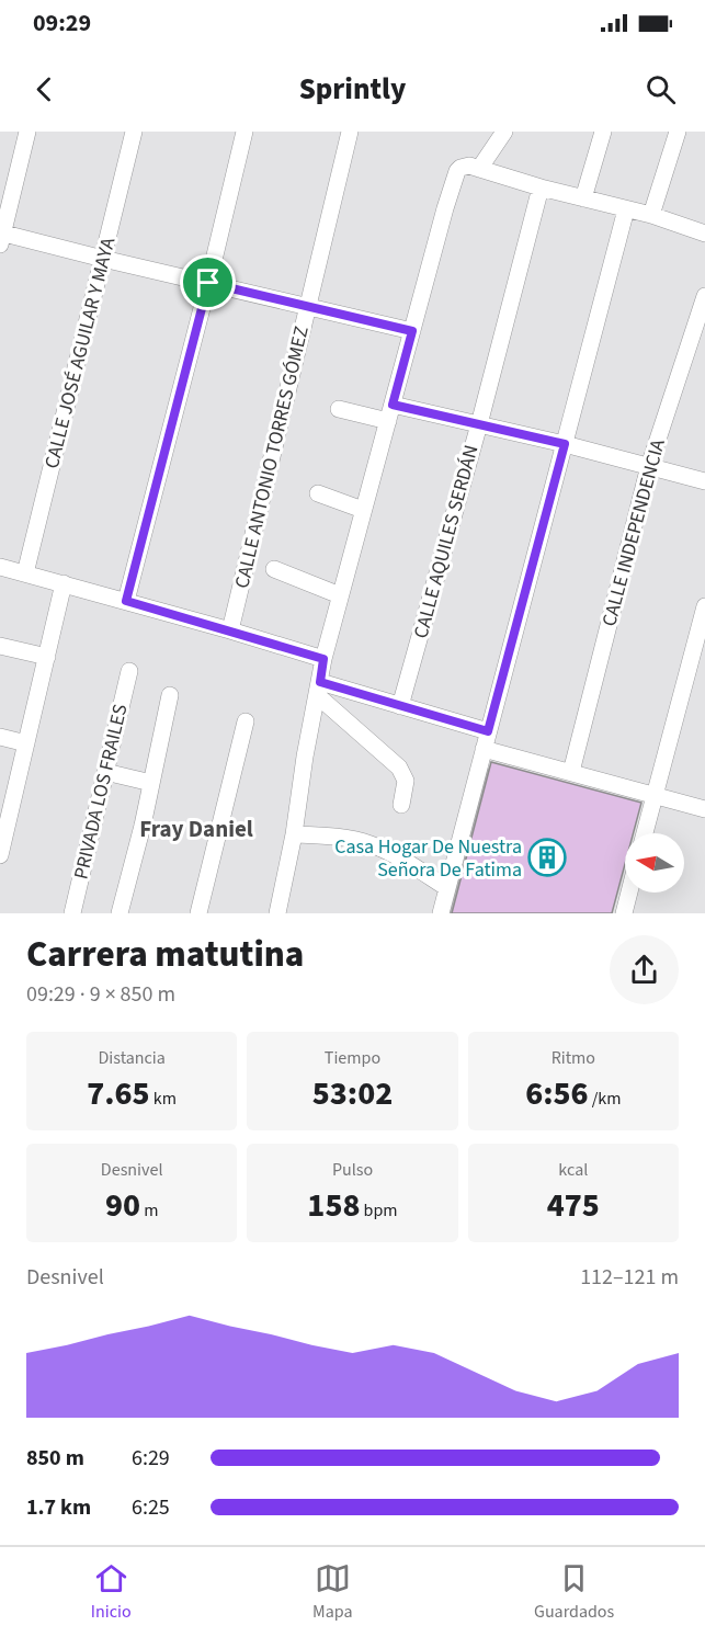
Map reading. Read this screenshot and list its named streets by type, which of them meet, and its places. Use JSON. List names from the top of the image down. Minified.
{"streets":{"street":["CALLE JOSÉ AGUILAR Y MAYA","CALLE ANTONIO TORRES GÓMEZ","CALLE INDEPENDENCIA","CALLE AQUILES SERDÁN","PRIVADA LOS FRAILES"]},"districts":["Fray Daniel"],"places":{"building":["Casa Hogar De Nuestra Señora De Fatima"]},"north":"left","page":{"status":"09:29","header":"Sprintly","heading":["Carrera matutina","09:29 · 9 × 850 m"],"stats":[["Distancia","7.65 km"],["Tiempo","53:02"],["Ritmo","6:56 /km"],["Desnivel","90 m"],["Pulso","158 bpm"],["kcal","475"]],"chart":["Desnivel","112–121 m"],"list":[{"name":"850 m","note":"6:29"},{"name":"1.7 km","note":"6:25"}],"tabs":["Inicio","Mapa","Guardados"]}}
